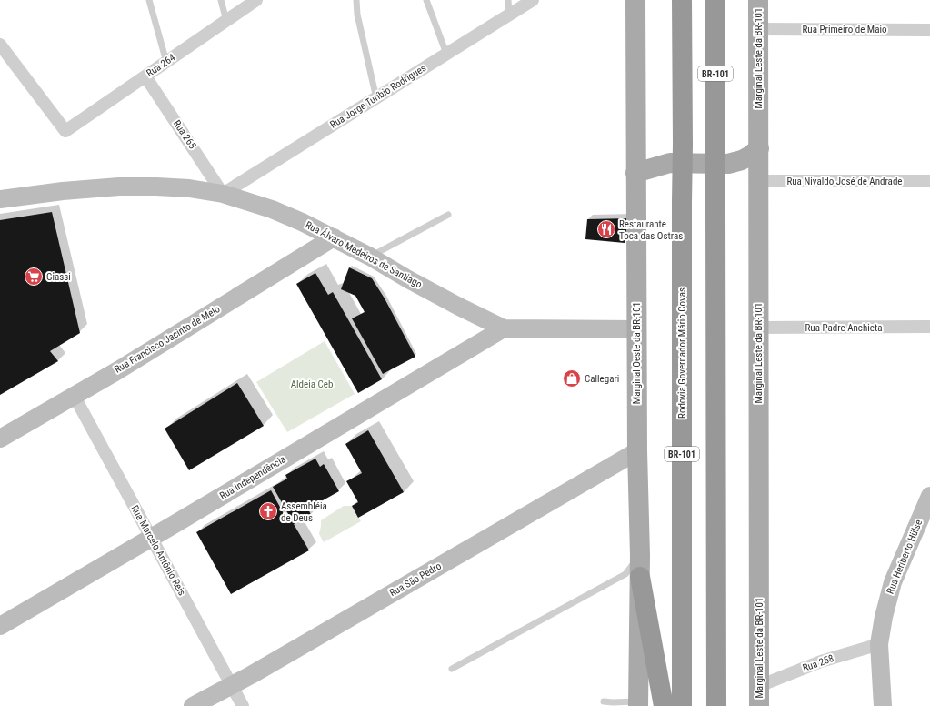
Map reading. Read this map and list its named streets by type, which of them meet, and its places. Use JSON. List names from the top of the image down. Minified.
{"streets":{"highway":["BR-101","Rodovia Governador Mário Covas"],"main road":["Marginal Leste da BR-101","Rua Álvaro Medeiros de Santiago","Rua Francisco Jacinto de Melo","Marginal Oeste da BR-101","Rua Independência","Rua Heriberto Hülse","Rua São Pedro"],"street":["Rua Primeiro de Maio","Rua 264","Rua Jorge Turíbio Rodrigues","Rua 265","Rua Nivaldo José de Andrade","Rua Padre Anchieta","Rua Marcelo Antônio Reis","Rua 258"]},"crossings":[["Rua Primeiro de Maio","Marginal Leste da BR-101"],["Marginal Leste da BR-101","Rua Nivaldo José de Andrade"],["Marginal Leste da BR-101","Rua Padre Anchieta"],["Marginal Leste da BR-101","Rua 258"],["Rua 264","Rua 265"],["Rua Jorge Turíbio Rodrigues","Rua 265"],["Rua Jorge Turíbio Rodrigues","Rua Álvaro Medeiros de Santiago"],["Rua 265","Rua Álvaro Medeiros de Santiago"],["Rua Álvaro Medeiros de Santiago","Rua Francisco Jacinto de Melo"],["Rua Álvaro Medeiros de Santiago","Marginal Oeste da BR-101"],["Rua Álvaro Medeiros de Santiago","Rua Independência"],["Rua Francisco Jacinto de Melo","Rua Marcelo Antônio Reis"],["Marginal Oeste da BR-101","Rua São Pedro"],["Rua Independência","Rua Marcelo Antônio Reis"],["Rua Marcelo Antônio Reis","Rua São Pedro"],["Rua Heriberto Hülse","Rua 258"]],"parks":["Aldeia Ceb"],"places":{"restaurant":["Restaurante Toca das Ostras"],"supermarket":["Giassi"],"shop":["Callegari"],"church":["Assembléia de Deus"]}}
